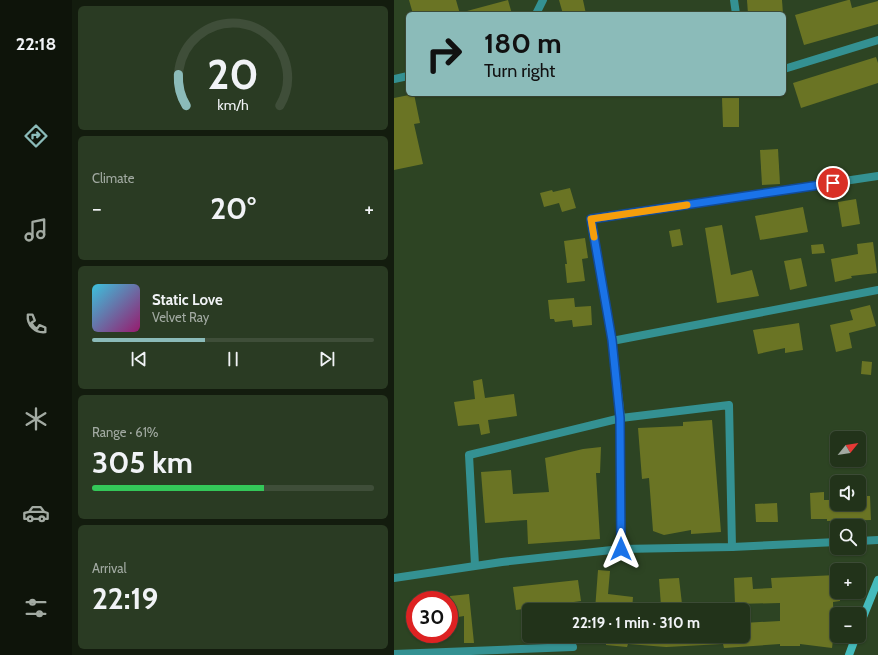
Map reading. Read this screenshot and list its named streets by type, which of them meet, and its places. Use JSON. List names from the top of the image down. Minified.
{"north":"top right","page":{"tabs":"22:18","turn":["180 m","Turn right"],"tile":["Climate",["Range · 61%","305 km"],["Arrival","22:19"]],"heat":["−","20°","+"],"song":["Static Love","Velvet Ray"],"map_buttons":["+","−"],"limit":"30","trip":"22:19 · 1 min · 310 m","gauge":["20","km/h"]}}
